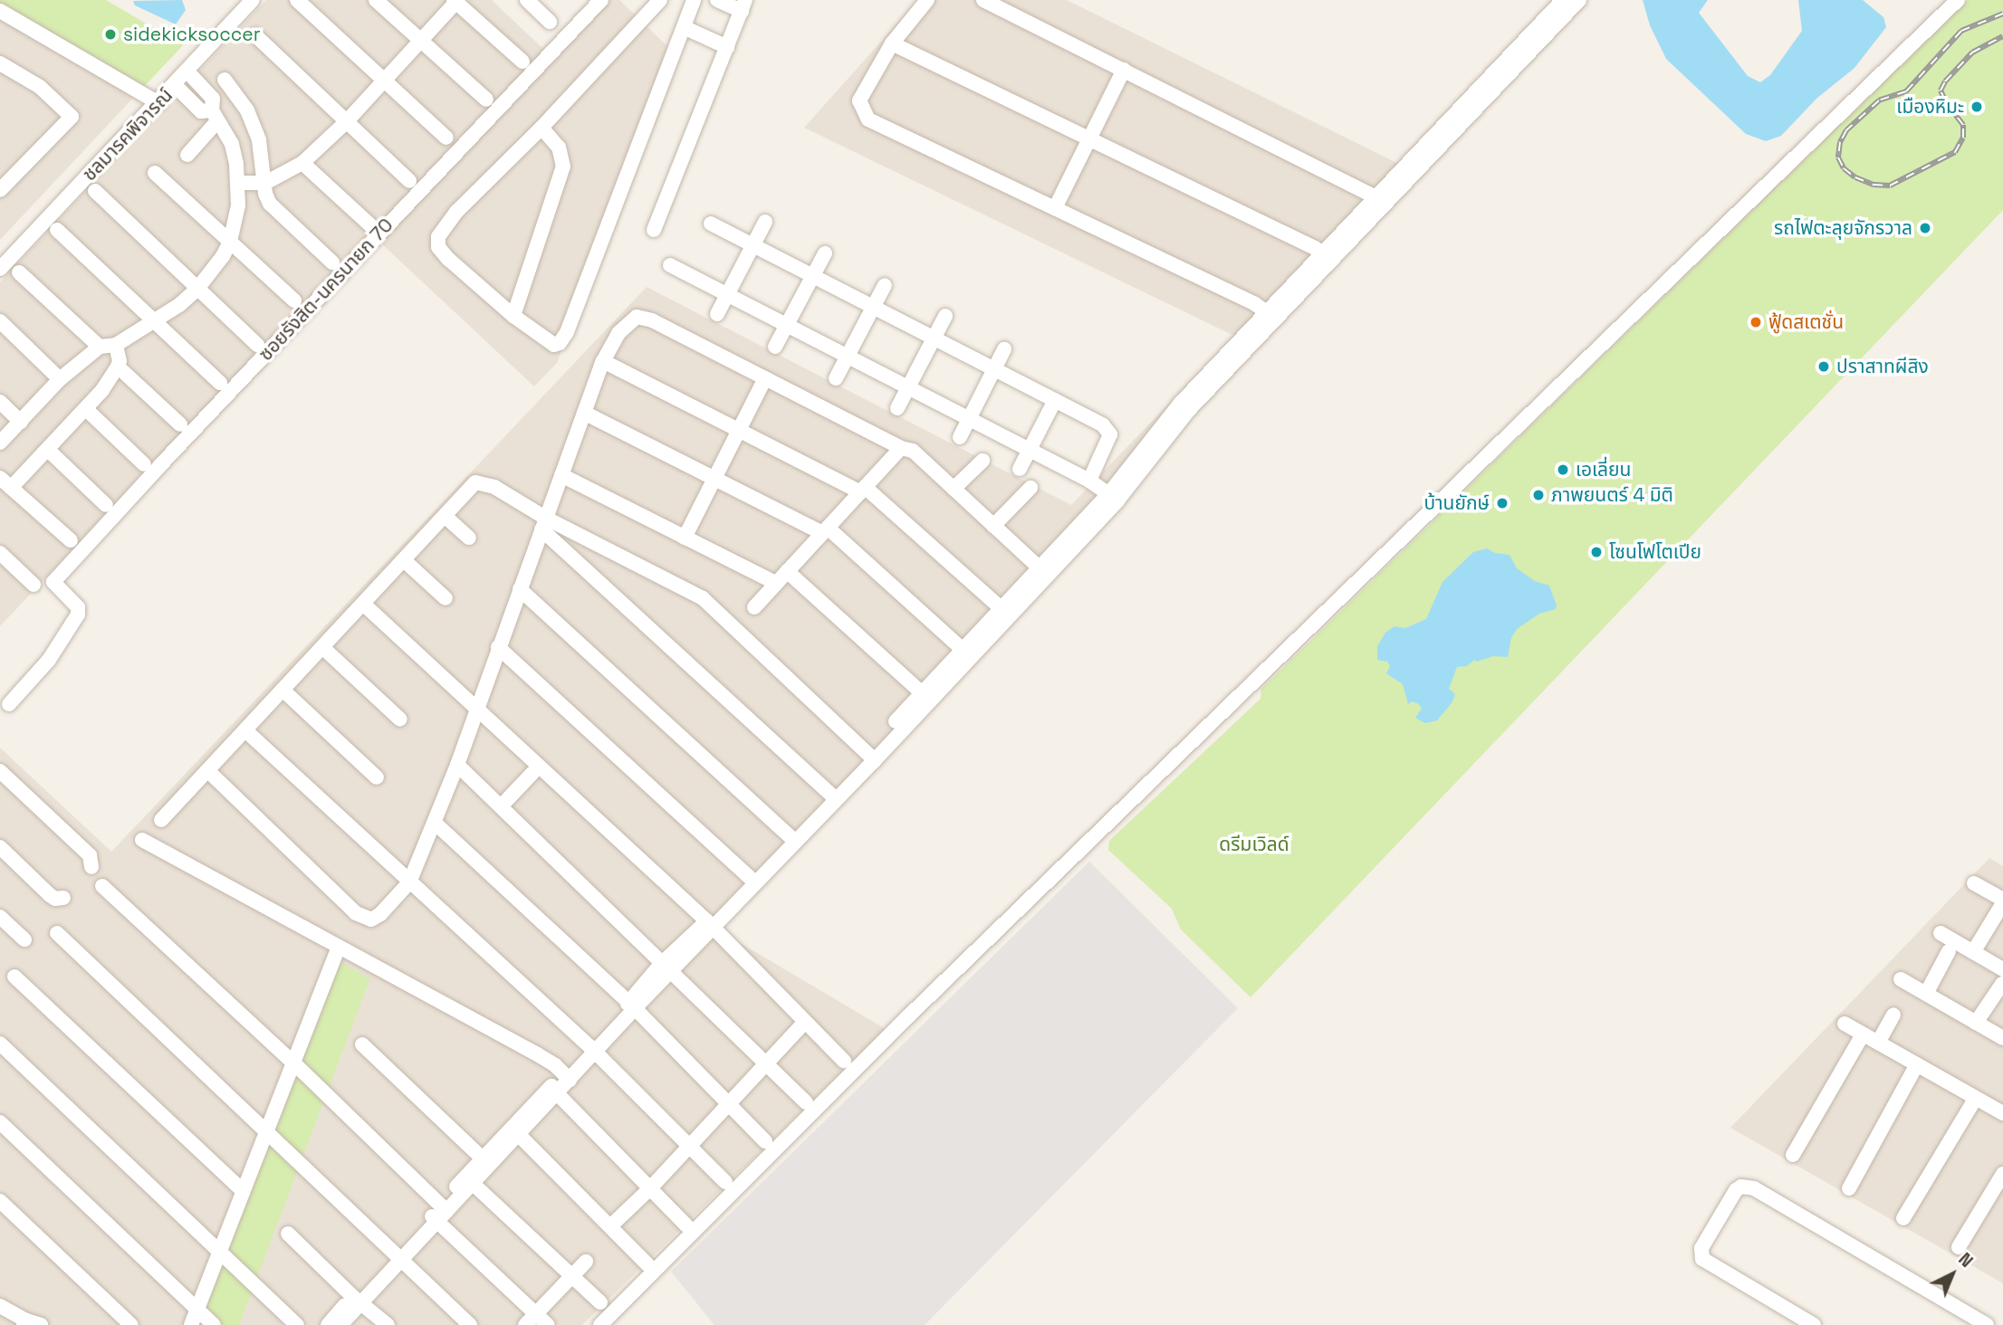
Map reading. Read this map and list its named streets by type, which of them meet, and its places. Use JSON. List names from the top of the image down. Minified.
{"streets":{"street":["ชลมารคพิจารณ์","ซอยรังสิต-นครนายก 70"]},"parks":["ดรีมเวิลด์"],"places":["sidekicksoccer","เมืองหิมะ","รถไฟตะลุยจักรวาล","ฟู้ดสเตชั่น","ปราสาทผีสิง","เอเลี่ยน","ภาพยนตร์ 4 มิติ","บ้านยักษ์","โซนโฟโตเปีย"],"north":"top right"}
